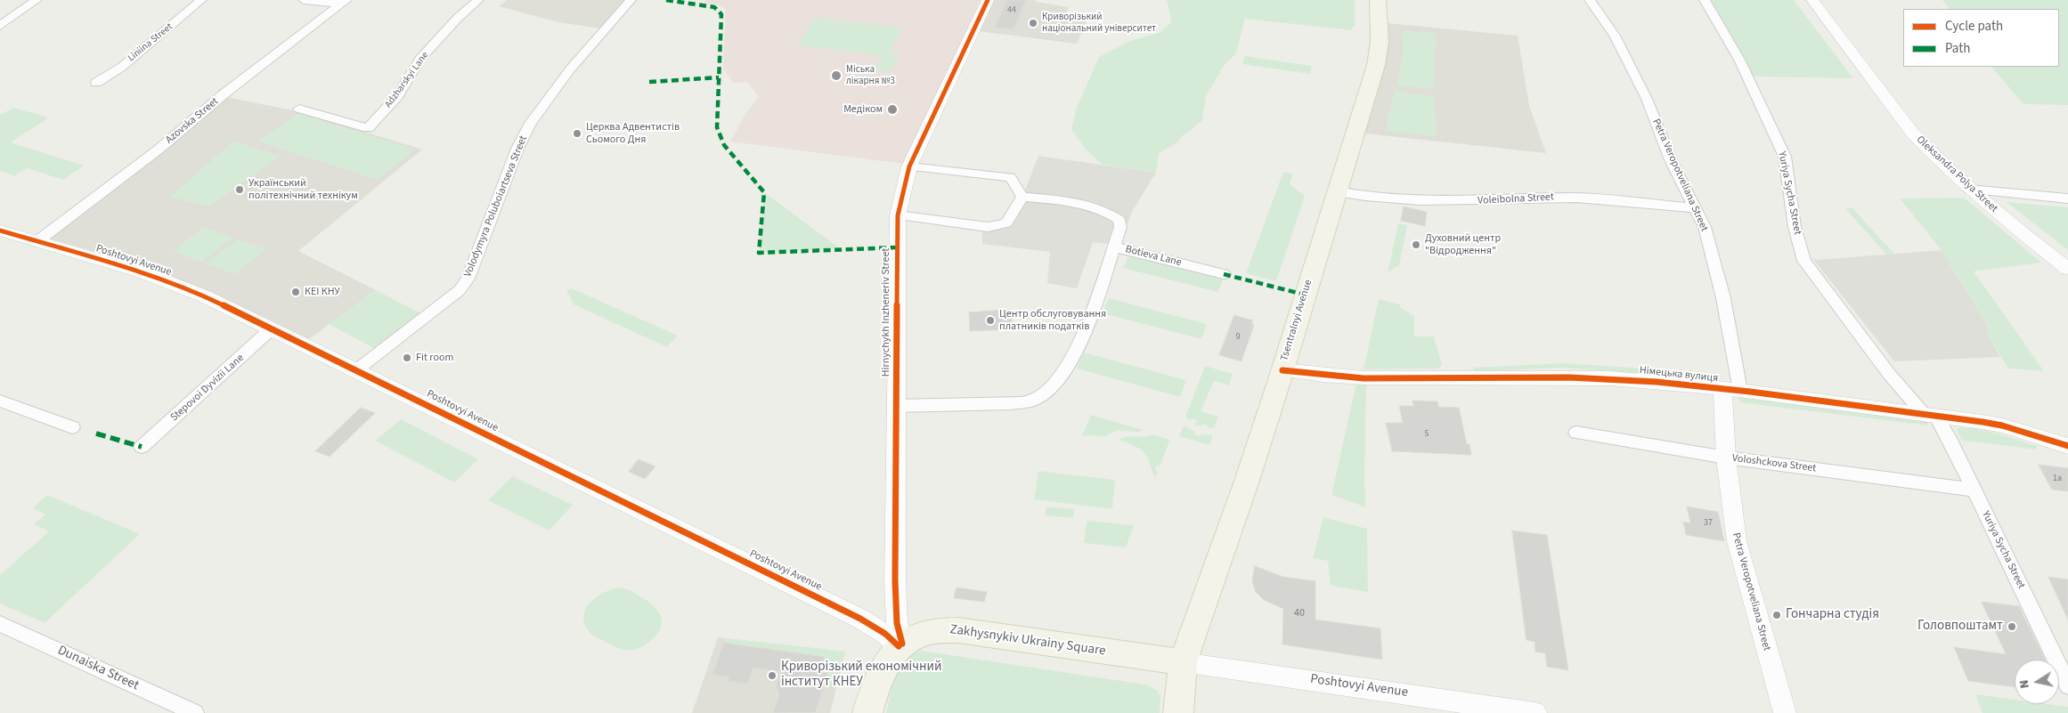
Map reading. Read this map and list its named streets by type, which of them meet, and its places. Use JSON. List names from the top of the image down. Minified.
{"streets":{"main road":["Tsentralnyi Avenue","Zakhysnykiv Ukrainy Square"],"street":["Liniina Street","Adzharskyi Lane","Azovska Street","Oleksandra Polya Street","Petra Veropotveliana Street","Yuriya Sycha Street","Voleibolna Street","Volodymyra Poluboiartseva Street","Botieva Lane","Poshtovyi Avenue","Hirnychykh Inzheneriv Street","Німецька вулиця","Stepovoi Dyvizii Lane","Voloshckova Street","Dunaiska Street"]},"crossings":[["Azovska Street","Poshtovyi Avenue"],["Petra Veropotveliana Street","Voleibolna Street"],["Petra Veropotveliana Street","Німецька вулиця"],["Petra Veropotveliana Street","Voloshckova Street"],["Yuriya Sycha Street","Німецька вулиця"],["Yuriya Sycha Street","Voloshckova Street"],["Voleibolna Street","Tsentralnyi Avenue"],["Volodymyra Poluboiartseva Street","Poshtovyi Avenue"],["Poshtovyi Avenue","Hirnychykh Inzheneriv Street"],["Poshtovyi Avenue","Tsentralnyi Avenue"],["Poshtovyi Avenue","Stepovoi Dyvizii Lane"],["Poshtovyi Avenue","Zakhysnykiv Ukrainy Square"],["Hirnychykh Inzheneriv Street","Zakhysnykiv Ukrainy Square"],["Tsentralnyi Avenue","Німецька вулиця"],["Tsentralnyi Avenue","Zakhysnykiv Ukrainy Square"]],"places":["Криворізький національний університет","Міська лікарня №3","Медіком","Церква Адвентистів Сьомого Дня","Український політехнічний технікум","Духовний центр \"Відродження\"","КЕІ КНУ","Центр обслуговування платників податків","Fit room","Гончарна студія","Головпоштамт","Криворізький економічний інститут КНЕУ"],"house_numbers":["44","9","5","1а","37","40"],"legend":["Cycle path","Path"],"north":"left"}
